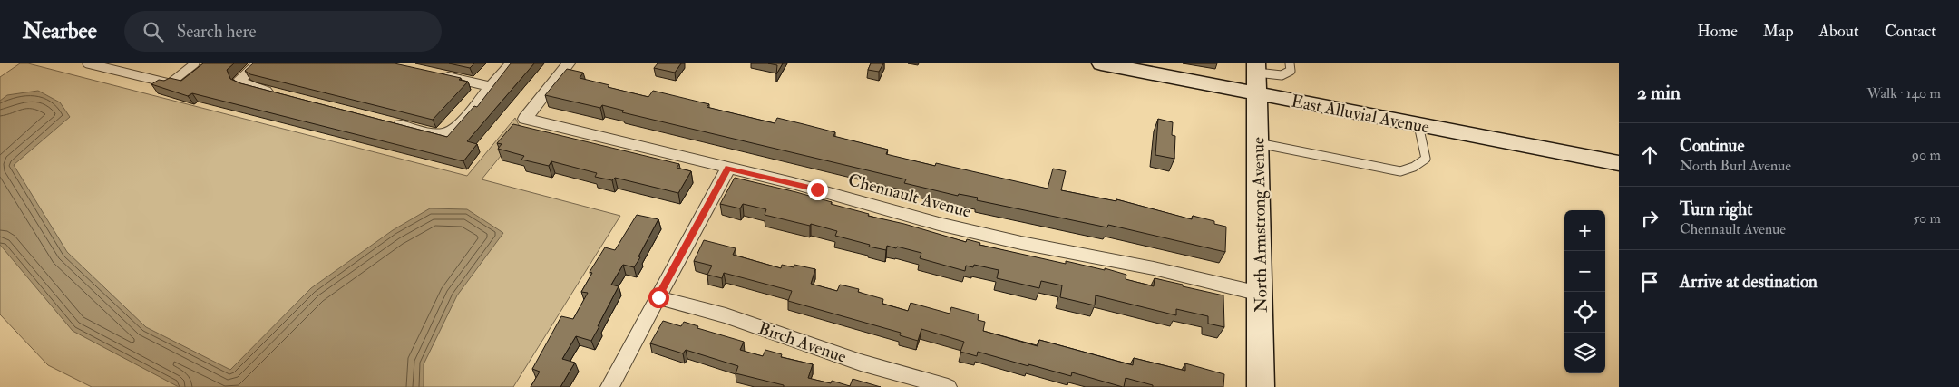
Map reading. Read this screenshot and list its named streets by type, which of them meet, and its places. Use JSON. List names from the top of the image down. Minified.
{"streets":{"street":["East Alluvial Avenue","Chennault Avenue","North Armstrong Avenue","Birch Avenue"]},"crossings":[["East Alluvial Avenue","North Armstrong Avenue"],["Chennault Avenue","North Armstrong Avenue"]],"page":{"header":"Nearbee","search":"Search here","nav":["Home","Map","About","Contact"],"heading":["2 min","Walk · 140 m"],"list":[["Continue","North Burl Avenue","90 m"],["Turn right","Chennault Avenue","50 m"],"Arrive at destination"],"map_buttons":["+","−"]}}
